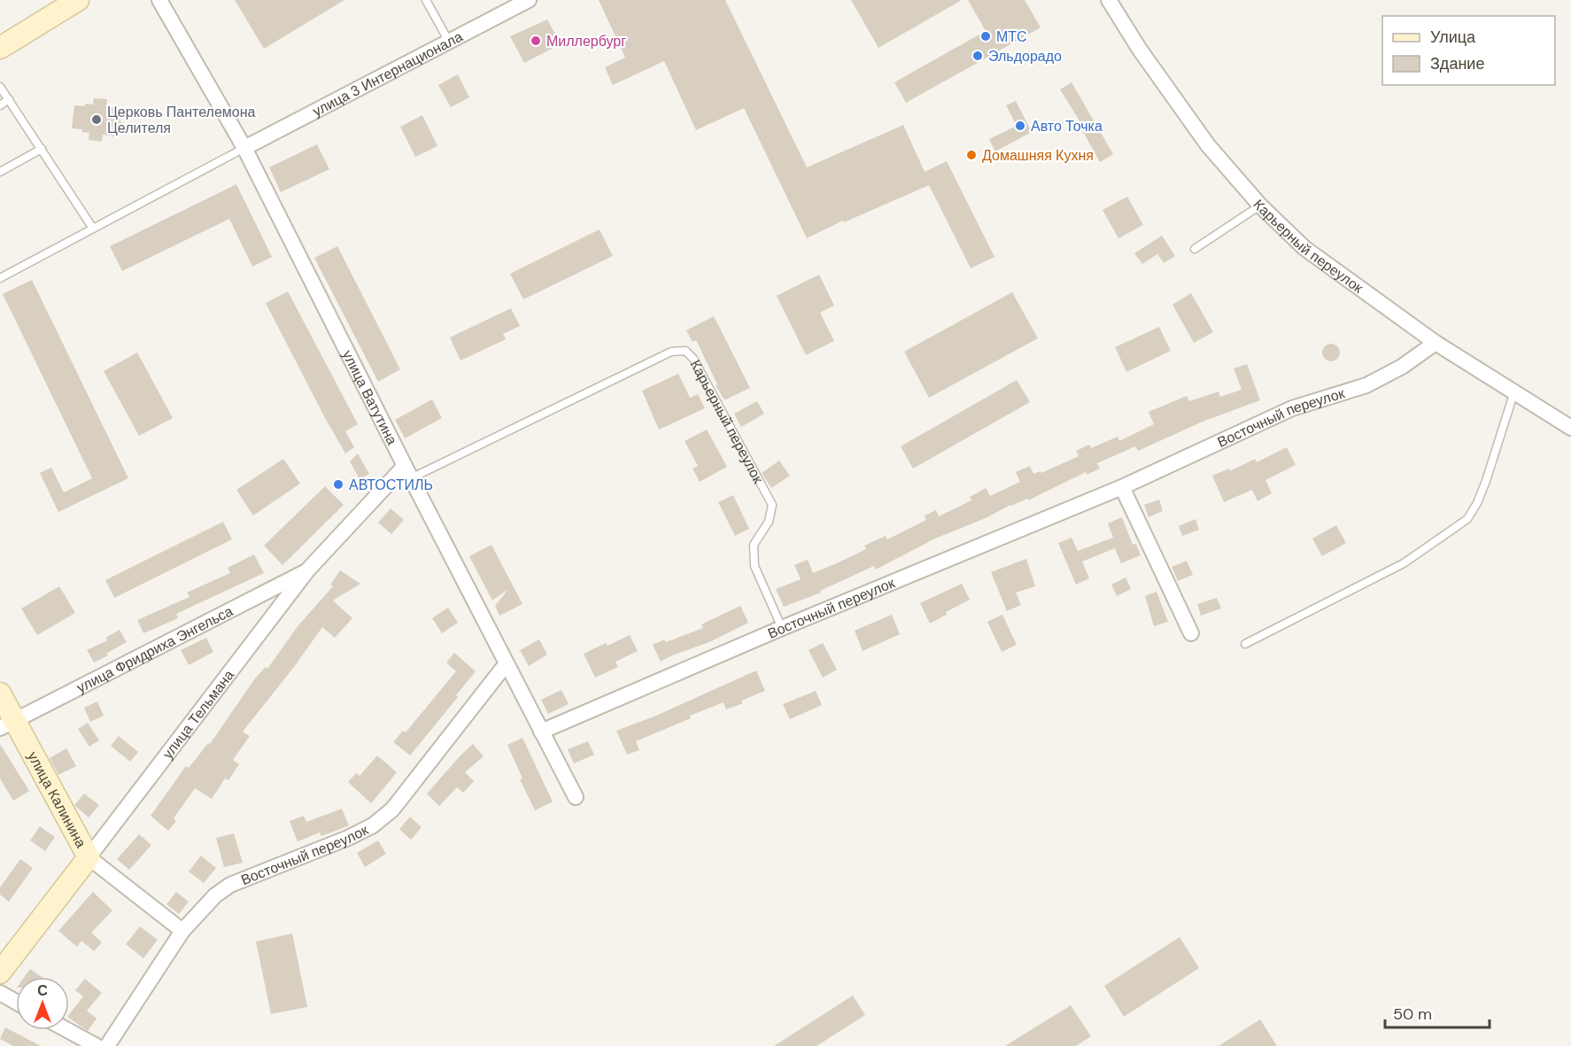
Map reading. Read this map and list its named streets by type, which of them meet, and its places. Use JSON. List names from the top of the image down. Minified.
{"streets":{"street":["улица 3 Интернационала","Карьерный переулок","улица Ватутина","Восточный переулок","улица Фридриха Энгельса","улица Тельмана","улица Калинина"]},"crossings":[["улица 3 Интернационала","улица Ватутина"],["Карьерный переулок","улица Ватутина"],["Карьерный переулок","Восточный переулок"],["Карьерный переулок","улица Тельмана"],["улица Ватутина","Восточный переулок"],["улица Ватутина","улица Тельмана"],["Восточный переулок","улица Калинина"],["улица Фридриха Энгельса","улица Тельмана"],["улица Фридриха Энгельса","улица Калинина"],["улица Тельмана","улица Калинина"]],"places":["МТС","Миллербург","Эльдорадо","Церковь Пантелемона Целителя","Авто Точка","Домашняя Кухня","АВТОСТИЛЬ"],"legend":["Улица","Здание"],"scale_bar":"50 m","north":"top"}
